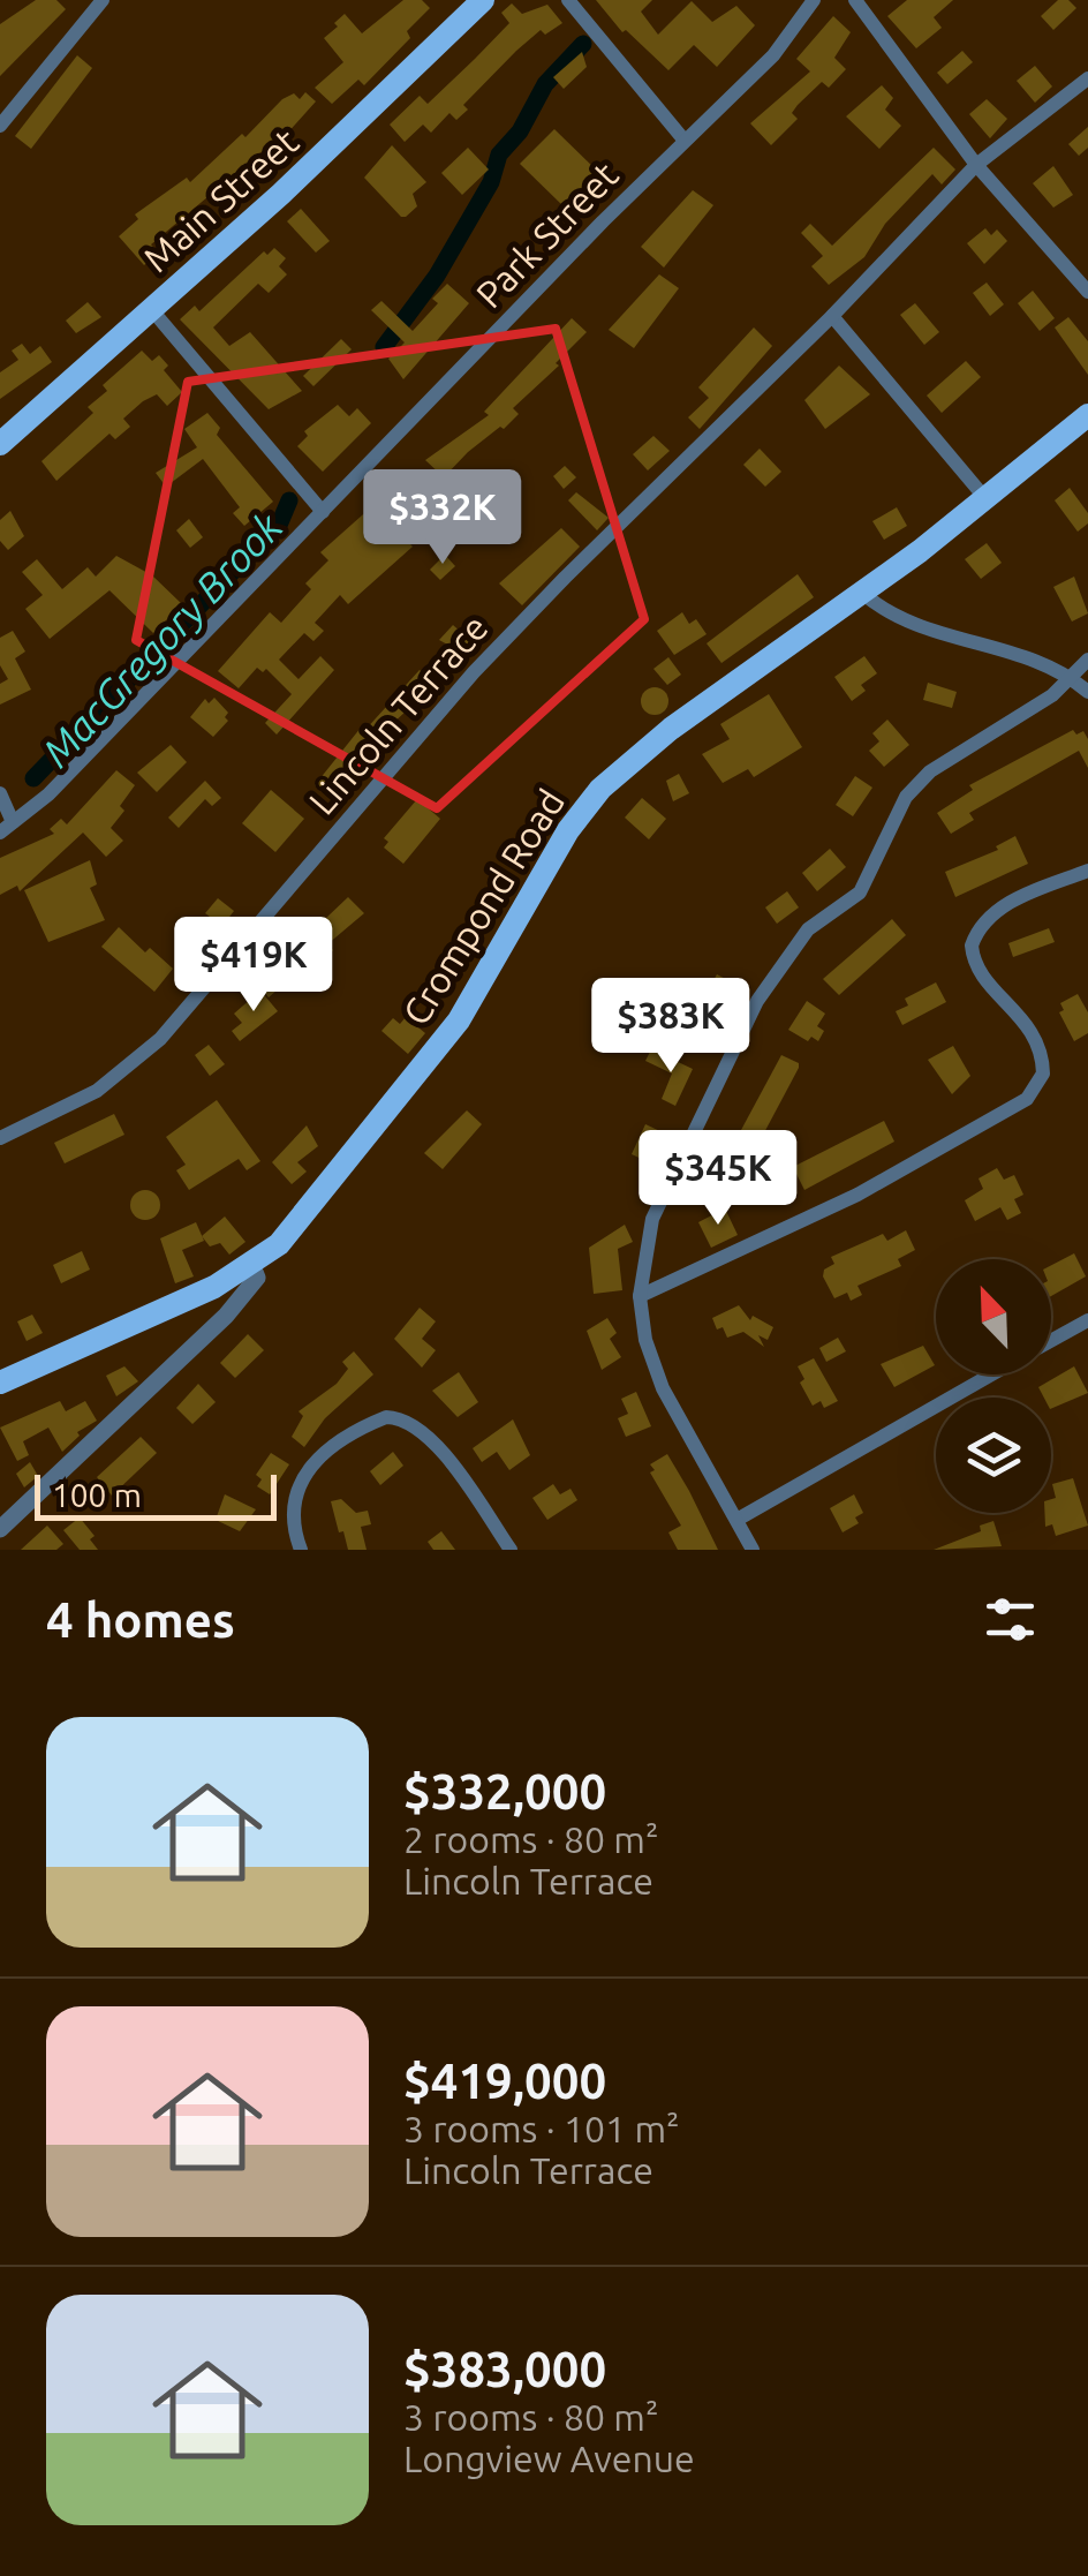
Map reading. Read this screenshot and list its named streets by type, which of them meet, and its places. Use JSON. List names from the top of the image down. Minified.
{"streets":{"main road":["Main Street","Crompond Road"],"street":["Park Street","Lincoln Terrace"]},"water":["MacGregory Brook"],"scale_bar":"100 m","north":"top left","page":{"price":["$332K","$419K","$383K","$345K"],"scale":"100 m","heading":"4 homes","list":[{"name":"$332,000","note":"2 rooms · 80 m² · Lincoln Terrace"},{"name":"$419,000","note":"3 rooms · 101 m² · Lincoln Terrace"},{"name":"$383,000","note":"3 rooms · 80 m² · Longview Avenue"}]}}
